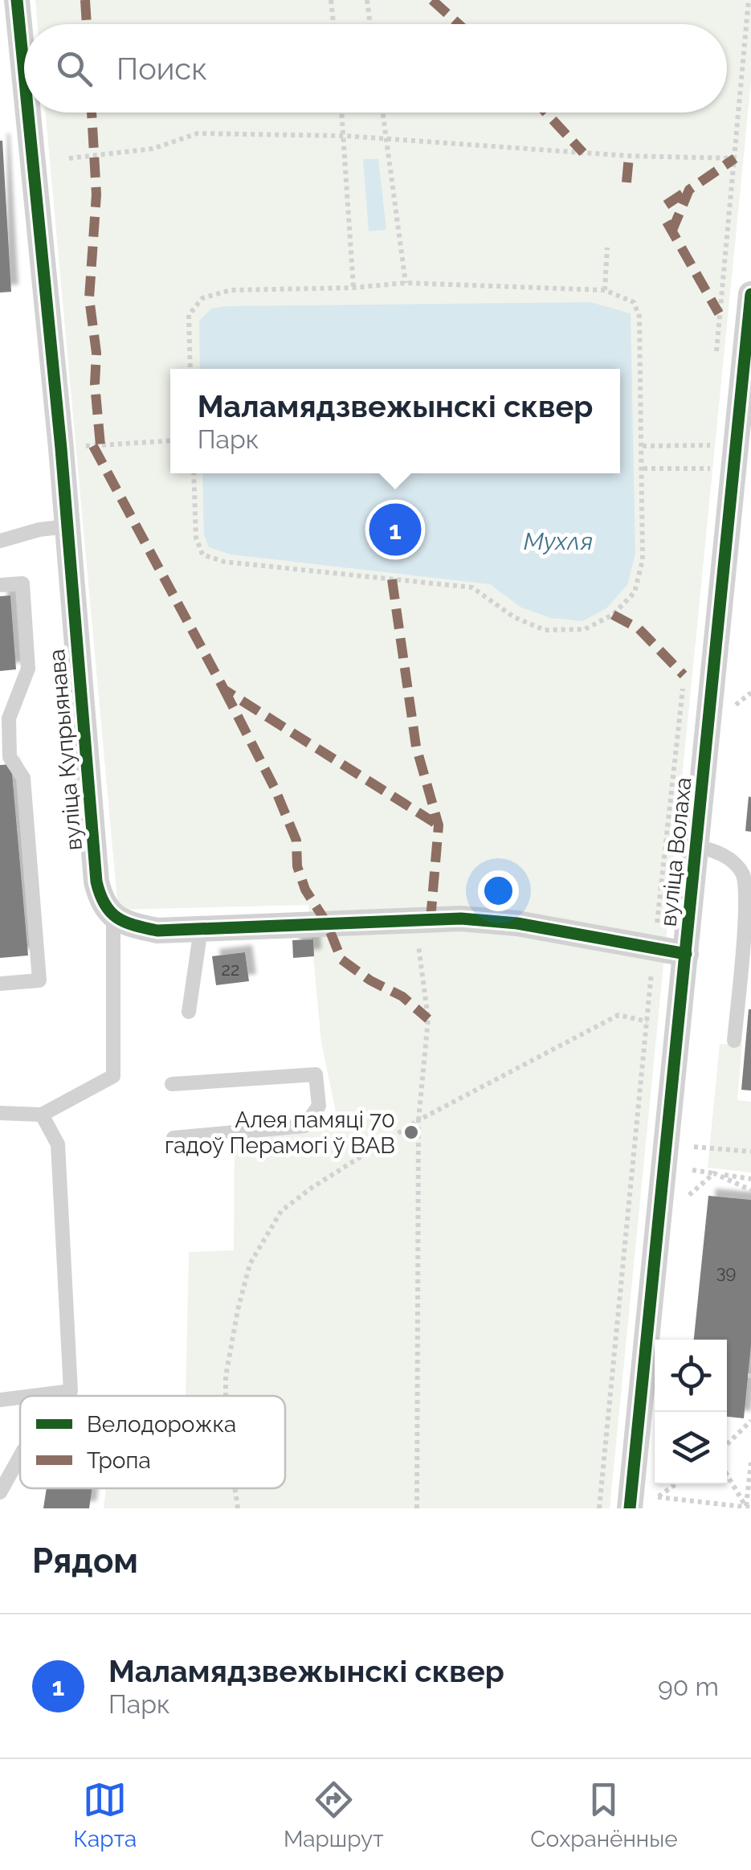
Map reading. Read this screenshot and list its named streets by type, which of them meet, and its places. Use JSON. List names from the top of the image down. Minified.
{"streets":{"street":["вуліца Купрыянава","вуліца Волаха"]},"water":["Мухля"],"places":["Алея памяці 70 гадоў Перамогі ў ВАВ"],"house_numbers":["22","39"],"legend":["Велодорожка","Тропа"],"page":{"search":"Поиск","popup":["Маламядзвежынскі сквер","Парк"],"pins":"1","heading":"Рядом","list":[{"mark":"1","name":"Маламядзвежынскі сквер","note":"Парк","value":"90 m"}],"nav":["Карта","Маршрут","Сохранённые"]}}
